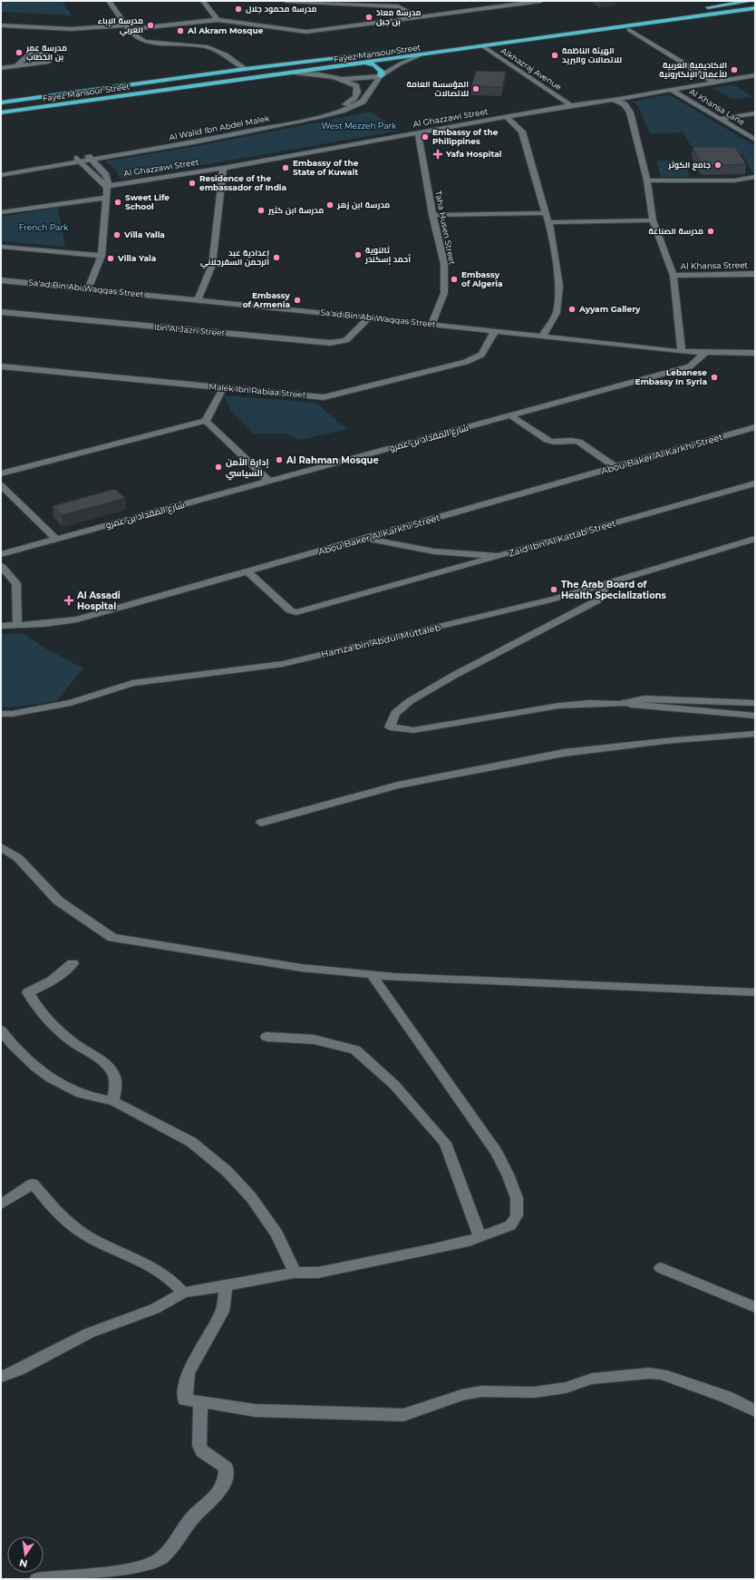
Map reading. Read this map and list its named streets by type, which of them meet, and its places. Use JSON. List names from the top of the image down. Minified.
{"streets":{"highway":["Fayez Mansour Street"],"street":["Alkhazraj Avenue","Al Khansa Lane","Al Ghazzawi Street","Al Walid Ibn Abdel Malek","Taha Husen Street","Al Khansa Street","Sa'ad Bin Abi Waqqas Street","Ibn Al Jazri Street","Malek Ibn Rabiaa Street","شارع المقداد بن عمرو","Abou Baker Al Karkhi Street","Zaid Ibn Al Kattab Street","Hamza bin Abdul Muttaleb"]},"crossings":[["Fayez Mansour Street","Alkhazraj Avenue"],["Fayez Mansour Street","Al Walid Ibn Abdel Malek"],["Alkhazraj Avenue","Al Ghazzawi Street"],["Al Khansa Lane","Al Ghazzawi Street"],["Al Ghazzawi Street","Taha Husen Street"],["Taha Husen Street","Sa'ad Bin Abi Waqqas Street"],["Sa'ad Bin Abi Waqqas Street","Ibn Al Jazri Street"],["Sa'ad Bin Abi Waqqas Street","Malek Ibn Rabiaa Street"],["Sa'ad Bin Abi Waqqas Street","شارع المقداد بن عمرو"],["Abou Baker Al Karkhi Street","Zaid Ibn Al Kattab Street"]],"parks":["West Mezzeh Park","French Park"],"places":{"other":["مدرسة محمود جلال","مدرسة معاذ بن جبل","مدرسة الإباء العربي","Al Akram Mosque","مدرسة عمر بن الخطاب","الهيئة الناظمة للاتصالات والبريد","الاكاديمية العربية للأعمال الإلكترونية","المؤسسة العامة للاتصالات","Embassy of the Philippines","جامع الكوثر","Embassy of the State of Kuwait","Residence of the embassador of India","Sweet Life School","مدرسة ابن زهر","مدرسة ابن كثير","مدرسة الصناعة","Villa Yalla","ثالنوية أحمد إسكندر","إعدادية عبد الرحمن السفرجلاني","Villa Yala","Embassy of Algeria","Embassy of Armenia","Ayyam Gallery","Lebanese Embassy In Syria","Al Rahman Mosque","إدارة الأمن السياسي","The Arab Board of Health Specializations"],"health":["Yafa Hospital","Al Assadi Hospital"]},"north":"bottom"}
